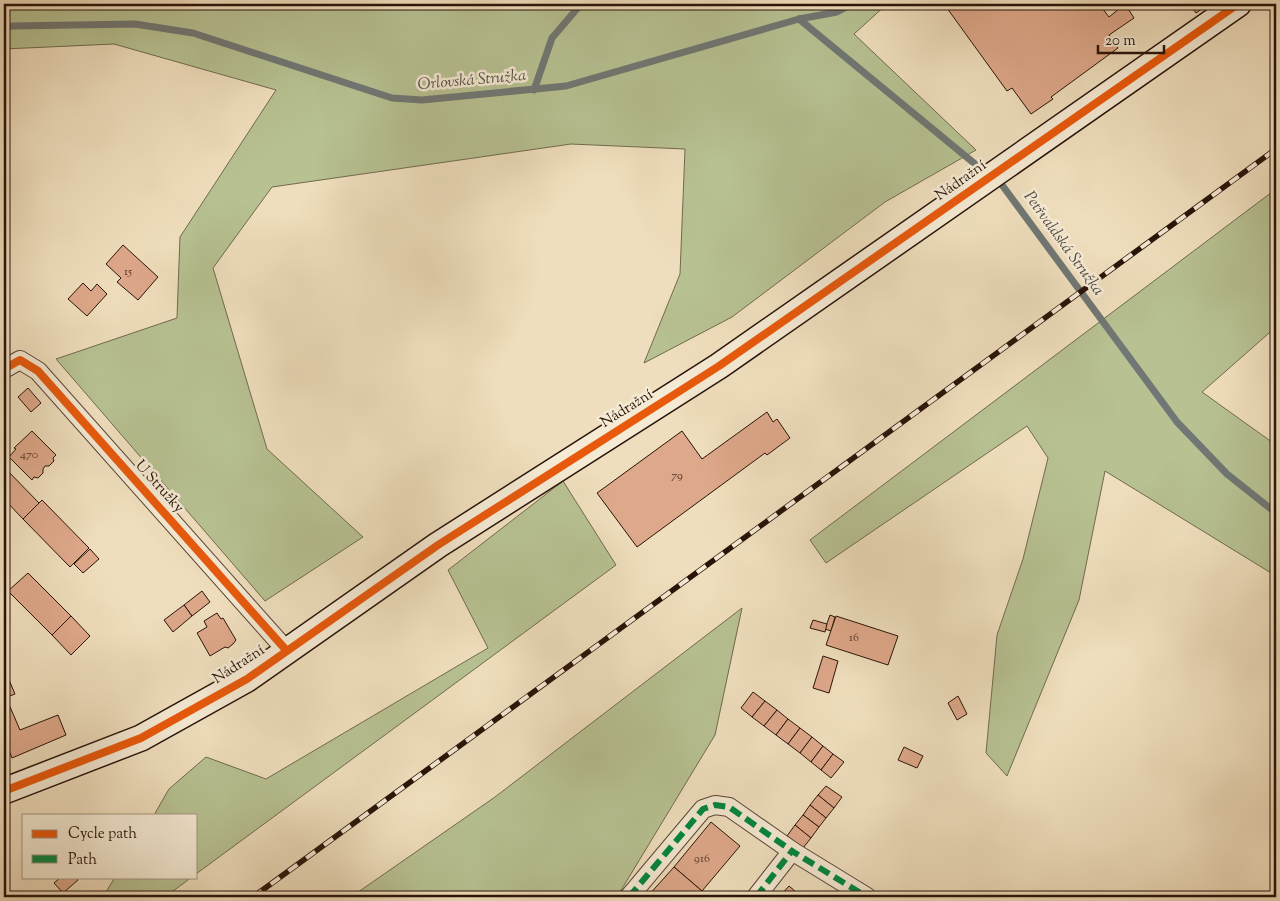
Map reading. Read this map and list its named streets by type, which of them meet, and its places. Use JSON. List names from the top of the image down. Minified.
{"streets":{"street":["Nádražní","U Stružky"]},"crossings":[["Nádražní","U Stružky"]],"water":["Orlovská Stružka","Petřvaldská Stružka"],"house_numbers":["15","470","79","16","916"],"legend":["Cycle path","Path"],"scale_bar":"20 m"}
